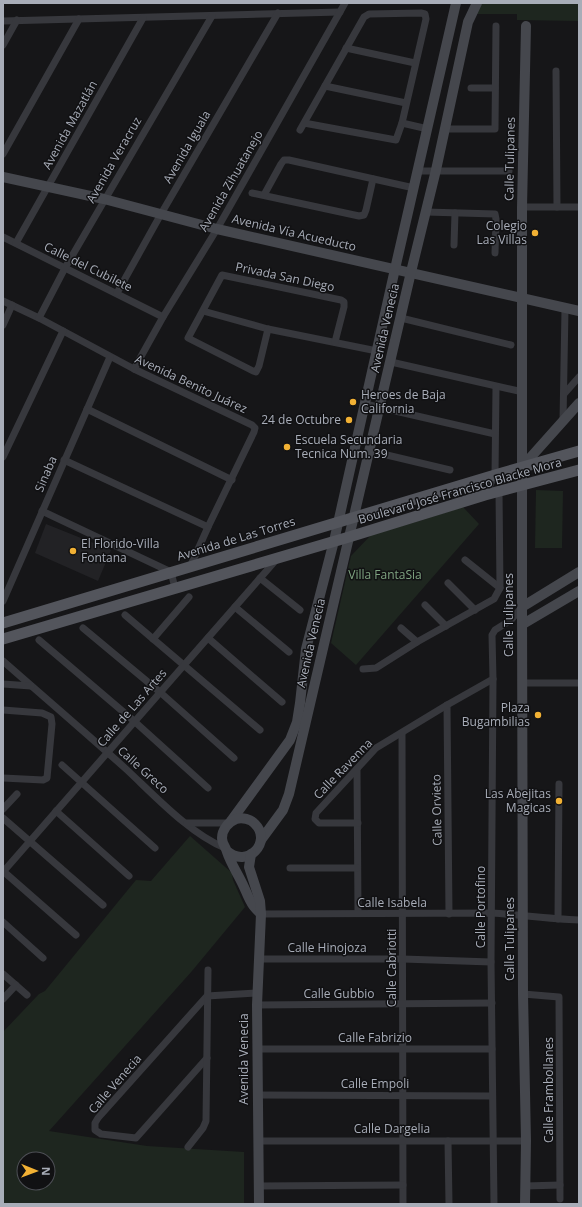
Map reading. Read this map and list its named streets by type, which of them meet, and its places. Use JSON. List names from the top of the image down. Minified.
{"streets":{"main road":["Calle Tulipanes","Avenida Vía Acueducto","Avenida Venecia","Boulevard José Francisco Blacke Mora","Avenida de Las Torres"],"street":["Avenida Mazatlán","Avenida Iguala","Avenida Veracruz","Avenida Zihuatanejo","Calle del Cubilete","Privada San Diego","Avenida Benito Juárez","Sinaba","Calle de Las Artes","Calle Ravenna","Calle Greco","Calle Orvieto","Calle Isabela","Calle Portofino","Calle Hinojoza","Calle Cabriotti","Calle Gubbio","Calle Fabrizio","Calle Venecia","Calle Empoli","Calle Frambollanes","Calle Dargelia"]},"crossings":[["Avenida Mazatlán","Avenida Vía Acueducto"],["Avenida Mazatlán","Calle del Cubilete"],["Avenida Iguala","Avenida Vía Acueducto"],["Avenida Iguala","Calle del Cubilete"],["Calle Tulipanes","Avenida Vía Acueducto"],["Calle Tulipanes","Boulevard José Francisco Blacke Mora"],["Calle Tulipanes","Calle Isabela"],["Calle Tulipanes","Calle Portofino"],["Calle Tulipanes","Calle Frambollanes"],["Calle Tulipanes","Calle Dargelia"],["Avenida Veracruz","Avenida Vía Acueducto"],["Avenida Veracruz","Calle del Cubilete"],["Avenida Veracruz","Avenida Benito Juárez"],["Avenida Zihuatanejo","Avenida Vía Acueducto"],["Avenida Zihuatanejo","Calle del Cubilete"],["Avenida Zihuatanejo","Avenida Benito Juárez"],["Avenida Vía Acueducto","Avenida Venecia"],["Avenida Venecia","Boulevard José Francisco Blacke Mora"],["Avenida Venecia","Avenida de Las Torres"],["Avenida Venecia","Calle Greco"],["Avenida Venecia","Calle Isabela"],["Avenida Venecia","Calle Hinojoza"],["Avenida Venecia","Calle Gubbio"],["Avenida Venecia","Calle Fabrizio"],["Avenida Venecia","Calle Empoli"],["Avenida Venecia","Calle Dargelia"],["Avenida Benito Juárez","Sinaba"],["Avenida Benito Juárez","Avenida de Las Torres"],["Boulevard José Francisco Blacke Mora","Avenida de Las Torres"],["Calle de Las Artes","Calle Greco"],["Calle Ravenna","Calle Orvieto"],["Calle Ravenna","Calle Portofino"],["Calle Ravenna","Calle Cabriotti"],["Calle Orvieto","Calle Isabela"],["Calle Isabela","Calle Portofino"],["Calle Isabela","Calle Cabriotti"],["Calle Portofino","Calle Hinojoza"],["Calle Portofino","Calle Gubbio"],["Calle Portofino","Calle Fabrizio"],["Calle Portofino","Calle Empoli"],["Calle Portofino","Calle Dargelia"],["Calle Hinojoza","Calle Cabriotti"],["Calle Cabriotti","Calle Gubbio"],["Calle Cabriotti","Calle Fabrizio"],["Calle Cabriotti","Calle Empoli"],["Calle Cabriotti","Calle Dargelia"]],"parks":["Villa FantaSia"],"places":["Colegio Las Villas","Heroes de Baja California","24 de Octubre","Escuela Secundaria Tecnica Num. 39","El Florido-Villa Fontana","Plaza Bugambilias","Las Abejitas Magicas"],"north":"right"}
